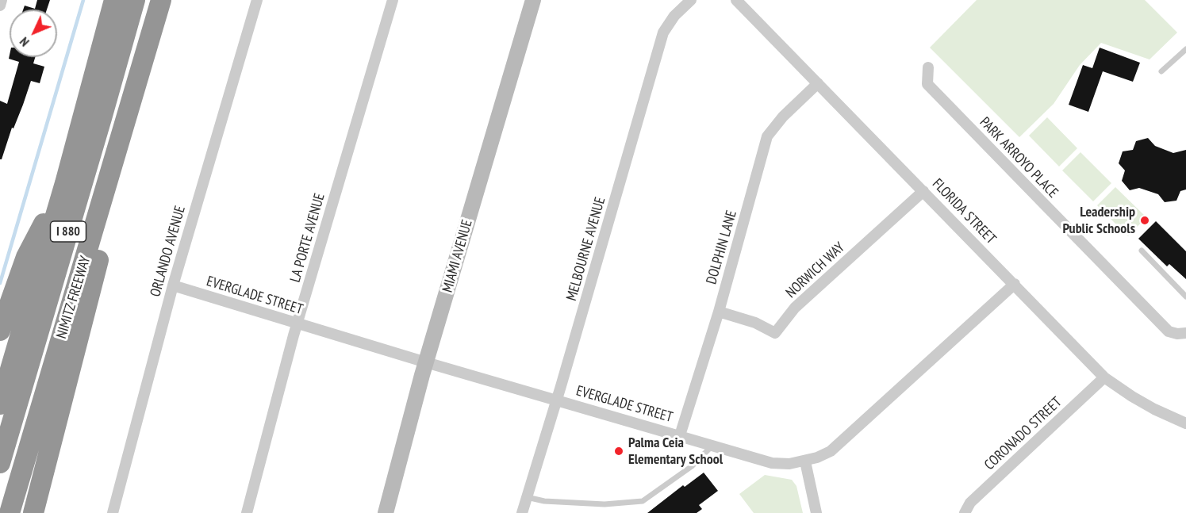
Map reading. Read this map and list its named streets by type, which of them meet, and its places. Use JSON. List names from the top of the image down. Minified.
{"streets":{"highway":["I 880","NIMITZ FREEWAY"],"street":["PARK ARROYO PLACE","FLORIDA STREET","LA PORTE AVENUE","DOLPHIN LANE","MELBOURNE AVENUE","ORLANDO AVENUE","MIAMI AVENUE","NORWICH WAY","EVERGLADE STREET","CORONADO STREET"]},"crossings":[["FLORIDA STREET","DOLPHIN LANE"],["FLORIDA STREET","NORWICH WAY"],["FLORIDA STREET","EVERGLADE STREET"],["FLORIDA STREET","CORONADO STREET"],["I 880","NIMITZ FREEWAY"],["LA PORTE AVENUE","EVERGLADE STREET"],["DOLPHIN LANE","NORWICH WAY"],["DOLPHIN LANE","EVERGLADE STREET"],["MELBOURNE AVENUE","EVERGLADE STREET"],["ORLANDO AVENUE","EVERGLADE STREET"],["MIAMI AVENUE","EVERGLADE STREET"]],"places":["Leadership Public Schools","Palma Ceia Elementary School"],"north":"bottom left"}
